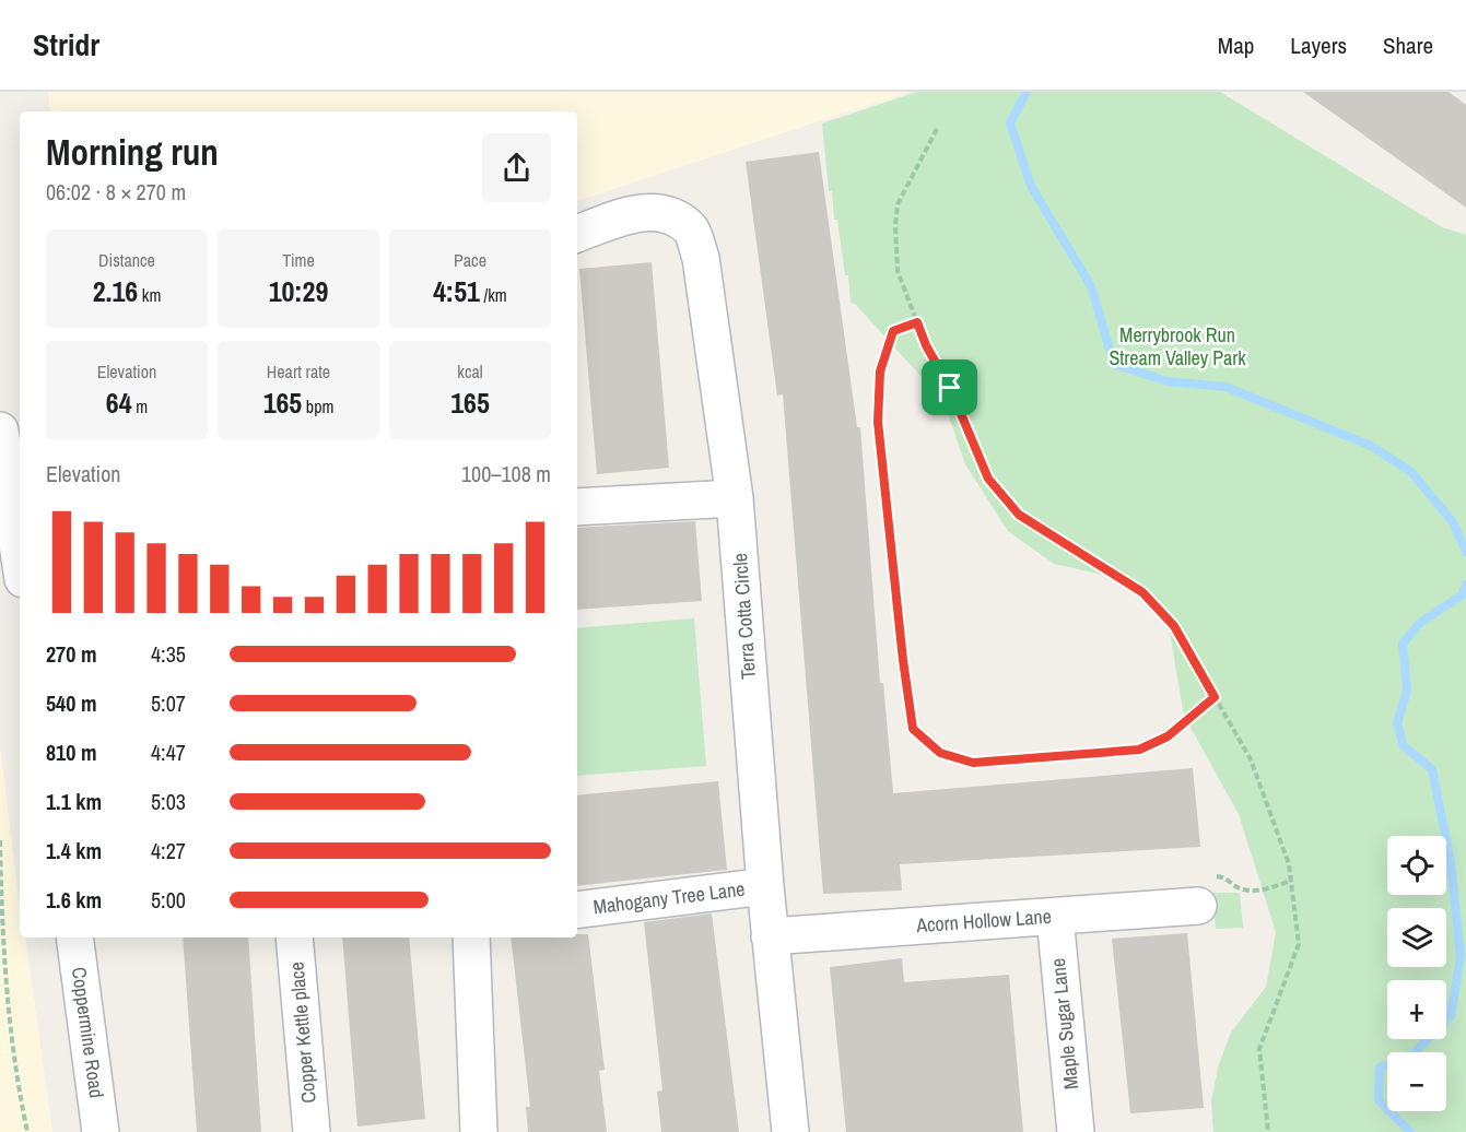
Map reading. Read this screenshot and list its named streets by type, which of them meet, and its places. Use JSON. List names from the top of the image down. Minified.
{"streets":{"street":["Terra Cotta Circle","Mahogany Tree Lane","Acorn Hollow Lane","Maple Sugar Lane","Coppermine Road","Copper Kettle place"]},"crossings":[["Terra Cotta Circle","Mahogany Tree Lane"],["Terra Cotta Circle","Acorn Hollow Lane"],["Acorn Hollow Lane","Maple Sugar Lane"]],"parks":["Merrybrook Run Stream Valley Park"],"page":{"header":"Stridr","nav":["Map","Layers","Share"],"heading":["Morning run","06:02 · 8 × 270 m"],"stats":[["Distance","2.16 km"],["Time","10:29"],["Pace","4:51 /km"],["Elevation","64 m"],["Heart rate","165 bpm"],["kcal","165"]],"chart":["Elevation","100–108 m"],"list":[{"name":"270 m","note":"4:35"},{"name":"540 m","note":"5:07"},{"name":"810 m","note":"4:47"},{"name":"1.1 km","note":"5:03"},{"name":"1.4 km","note":"4:27"},{"name":"1.6 km","note":"5:00"}],"map_buttons":["+","−"]}}
